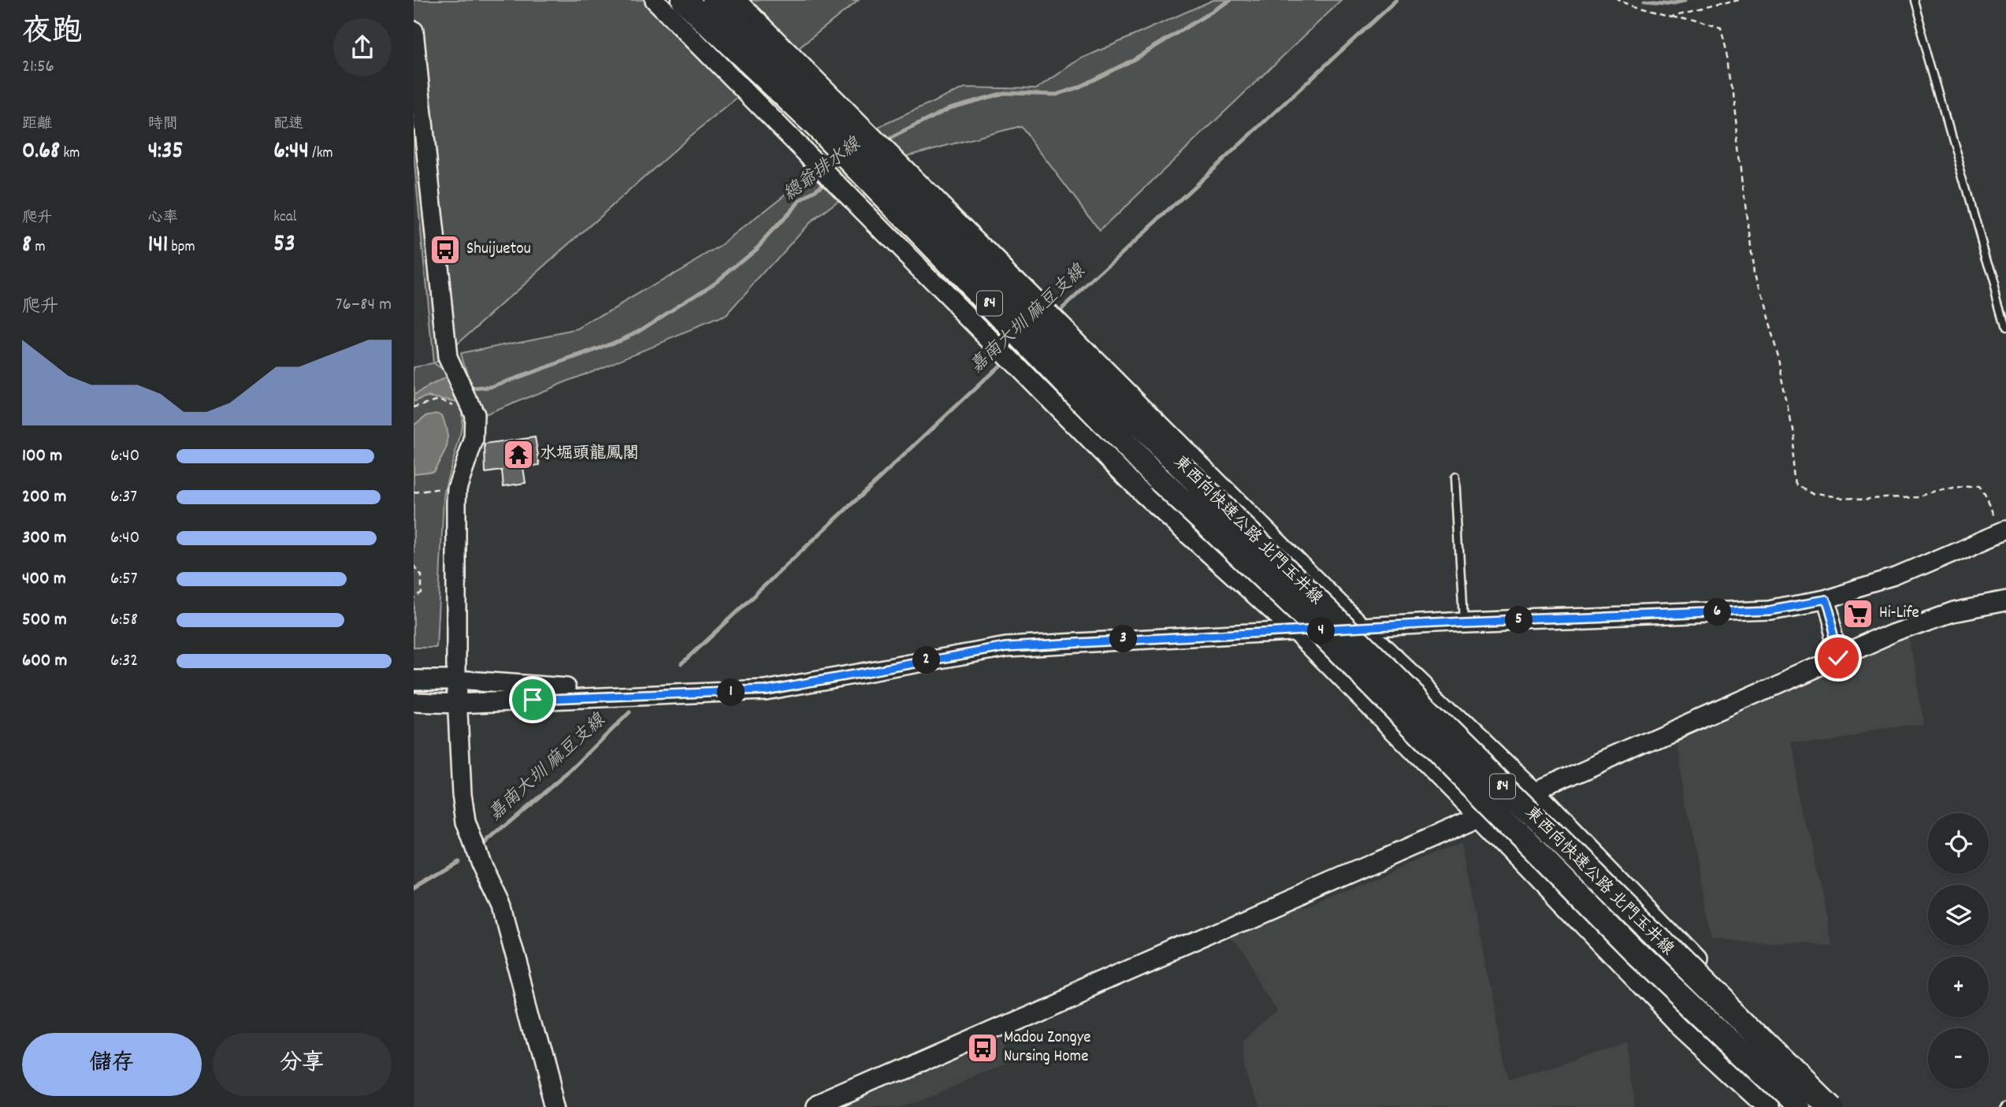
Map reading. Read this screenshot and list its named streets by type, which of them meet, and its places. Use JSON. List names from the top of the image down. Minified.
{"streets":{"highway":["84","東西向快速公路 北門玉井線"]},"water":["總爺排水線","嘉南大圳 麻豆支線"],"places":{"bus stop":["Shuijuetou","Madou Zongye Nursing Home"],"temple":["水堀頭龍鳳閣"],"supermarket":["Hi-Life"]},"page":{"heading":["夜跑","21:56"],"stats":[["距離","0.68 km"],["時間","4:35"],["配速","6:44 /km"],["爬升","8 m"],["心率","141 bpm"],["kcal","53"]],"chart":["爬升","76–84 m"],"list":[{"name":"100 m","note":"6:40"},{"name":"200 m","note":"6:37"},{"name":"300 m","note":"6:40"},{"name":"400 m","note":"6:57"},{"name":"500 m","note":"6:58"},{"name":"600 m","note":"6:32"}],"pins":["6","5","4","3","2","1"],"map_buttons":["+","−"],"buttons":["儲存","分享"]}}
